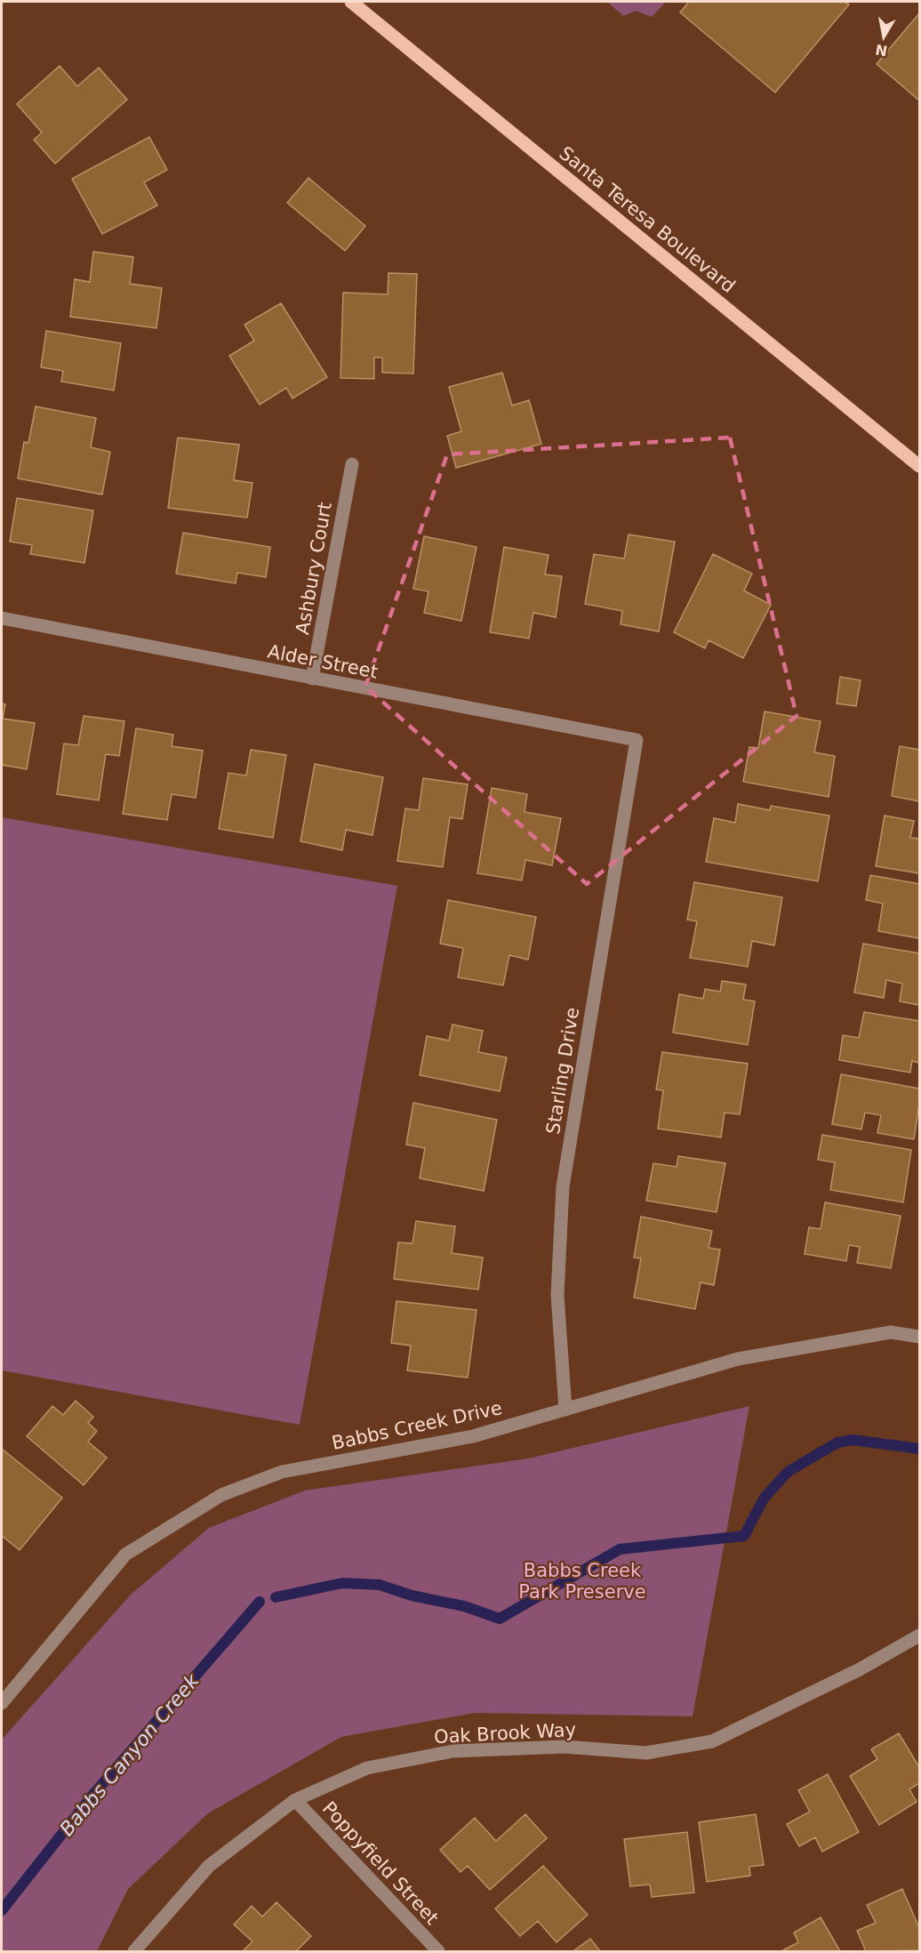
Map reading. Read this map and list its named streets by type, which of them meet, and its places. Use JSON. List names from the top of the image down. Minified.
{"streets":{"main road":["Santa Teresa Boulevard"],"street":["Ashbury Court","Alder Street","Starling Drive","Babbs Creek Drive","Oak Brook Way","Poppyfield Street"]},"crossings":[["Ashbury Court","Alder Street"],["Alder Street","Starling Drive"],["Starling Drive","Babbs Creek Drive"],["Oak Brook Way","Poppyfield Street"]],"water":["Babbs Canyon Creek"],"parks":["Babbs Creek Park Preserve"],"north":"bottom"}
